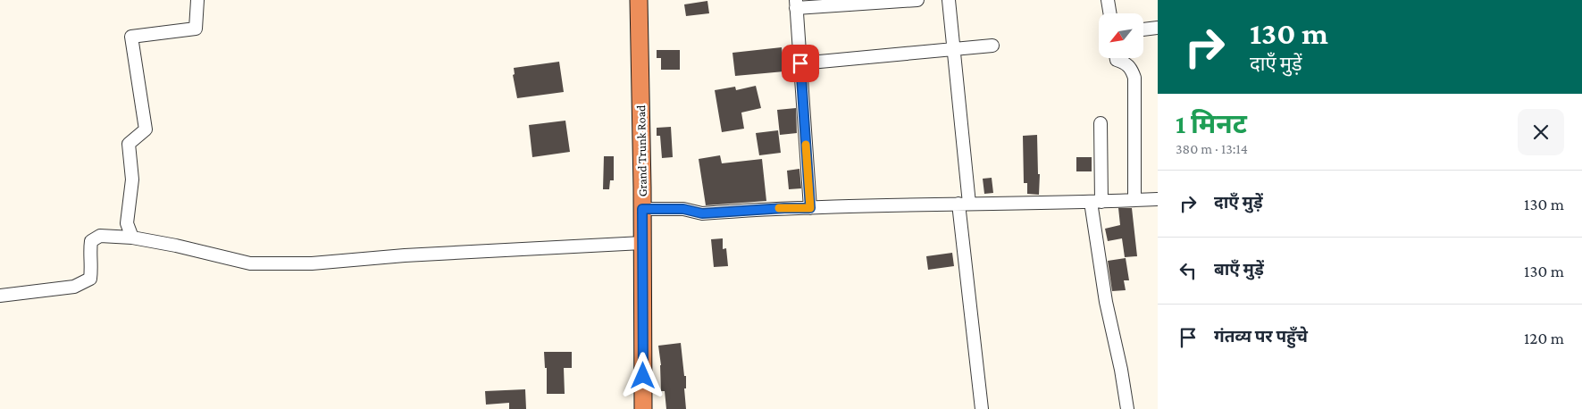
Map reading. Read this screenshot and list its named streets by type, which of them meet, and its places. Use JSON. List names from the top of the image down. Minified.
{"streets":{"highway":["Grand Trunk Road"]},"north":"bottom left","page":{"turn":["130 m","दाएँ मुड़ें"],"heading":["1 मिनट","380 m · 13:14"],"list":[{"name":"दाएँ मुड़ें","value":"130 m"},{"name":"बाएँ मुड़ें","value":"130 m"},{"name":"गंतव्य पर पहुँचे","value":"120 m"}]}}
